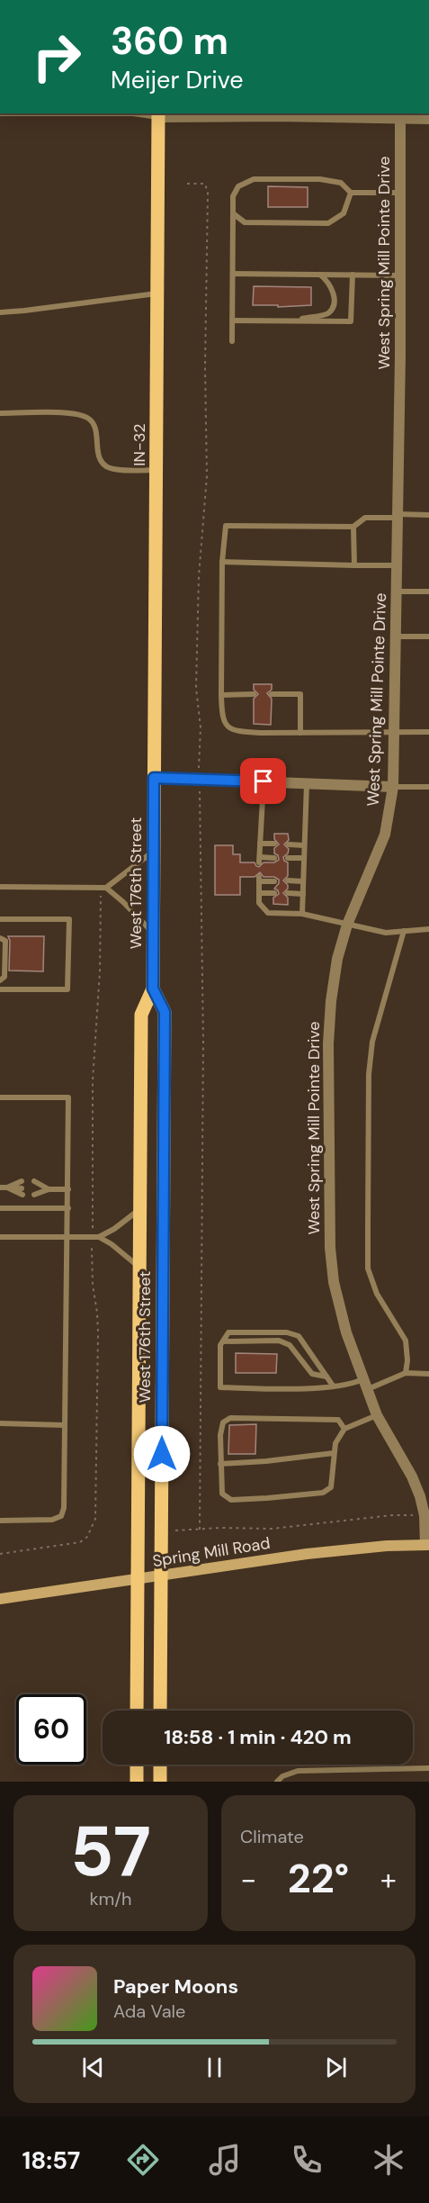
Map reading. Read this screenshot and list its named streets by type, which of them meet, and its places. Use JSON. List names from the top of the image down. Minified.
{"streets":{"main road":["IN-32","West 176th Street"],"street":["West Spring Mill Pointe Drive","Spring Mill Road"]},"crossings":[["West Spring Mill Pointe Drive","Spring Mill Road"],["IN-32","West 176th Street"],["West 176th Street","Spring Mill Road"]],"page":{"turn":["360 m","Meijer Drive"],"limit":"60","trip":"18:58 · 1 min · 420 m","tile":[["57","km/h"],"Climate"],"heat":["−","22°","+"],"song":["Paper Moons","Ada Vale"],"tabs":"18:57"}}
